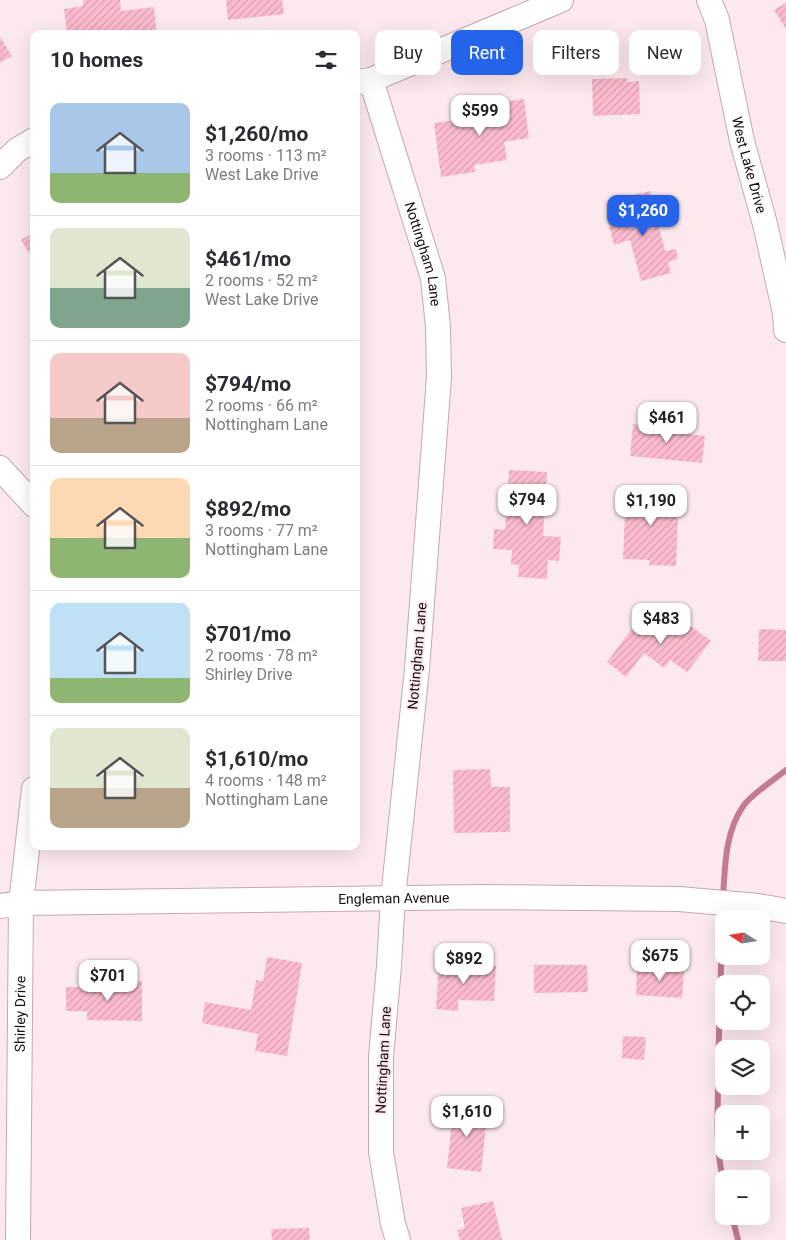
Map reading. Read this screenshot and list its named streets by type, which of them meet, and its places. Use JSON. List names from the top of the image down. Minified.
{"streets":{"street":["West Lake Drive","Nottingham Lane","Engleman Avenue","Shirley Drive"]},"crossings":[["Nottingham Lane","Engleman Avenue"],["Engleman Avenue","Shirley Drive"]],"north":"left","page":{"chip":["Buy","Rent","Filters","New"],"heading":"10 homes","list":[{"name":"$1,260/mo","note":"3 rooms · 113 m² · West Lake Drive"},{"name":"$461/mo","note":"2 rooms · 52 m² · West Lake Drive"},{"name":"$794/mo","note":"2 rooms · 66 m² · Nottingham Lane"},{"name":"$892/mo","note":"3 rooms · 77 m² · Nottingham Lane"},{"name":"$701/mo","note":"2 rooms · 78 m² · Shirley Drive"},{"name":"$1,610/mo","note":"4 rooms · 148 m² · Nottingham Lane"}],"price":["$599","$1,260","$461","$794","$1,190","$483","$675","$892","$701","$1,610"],"map_buttons":["+","−"]}}
